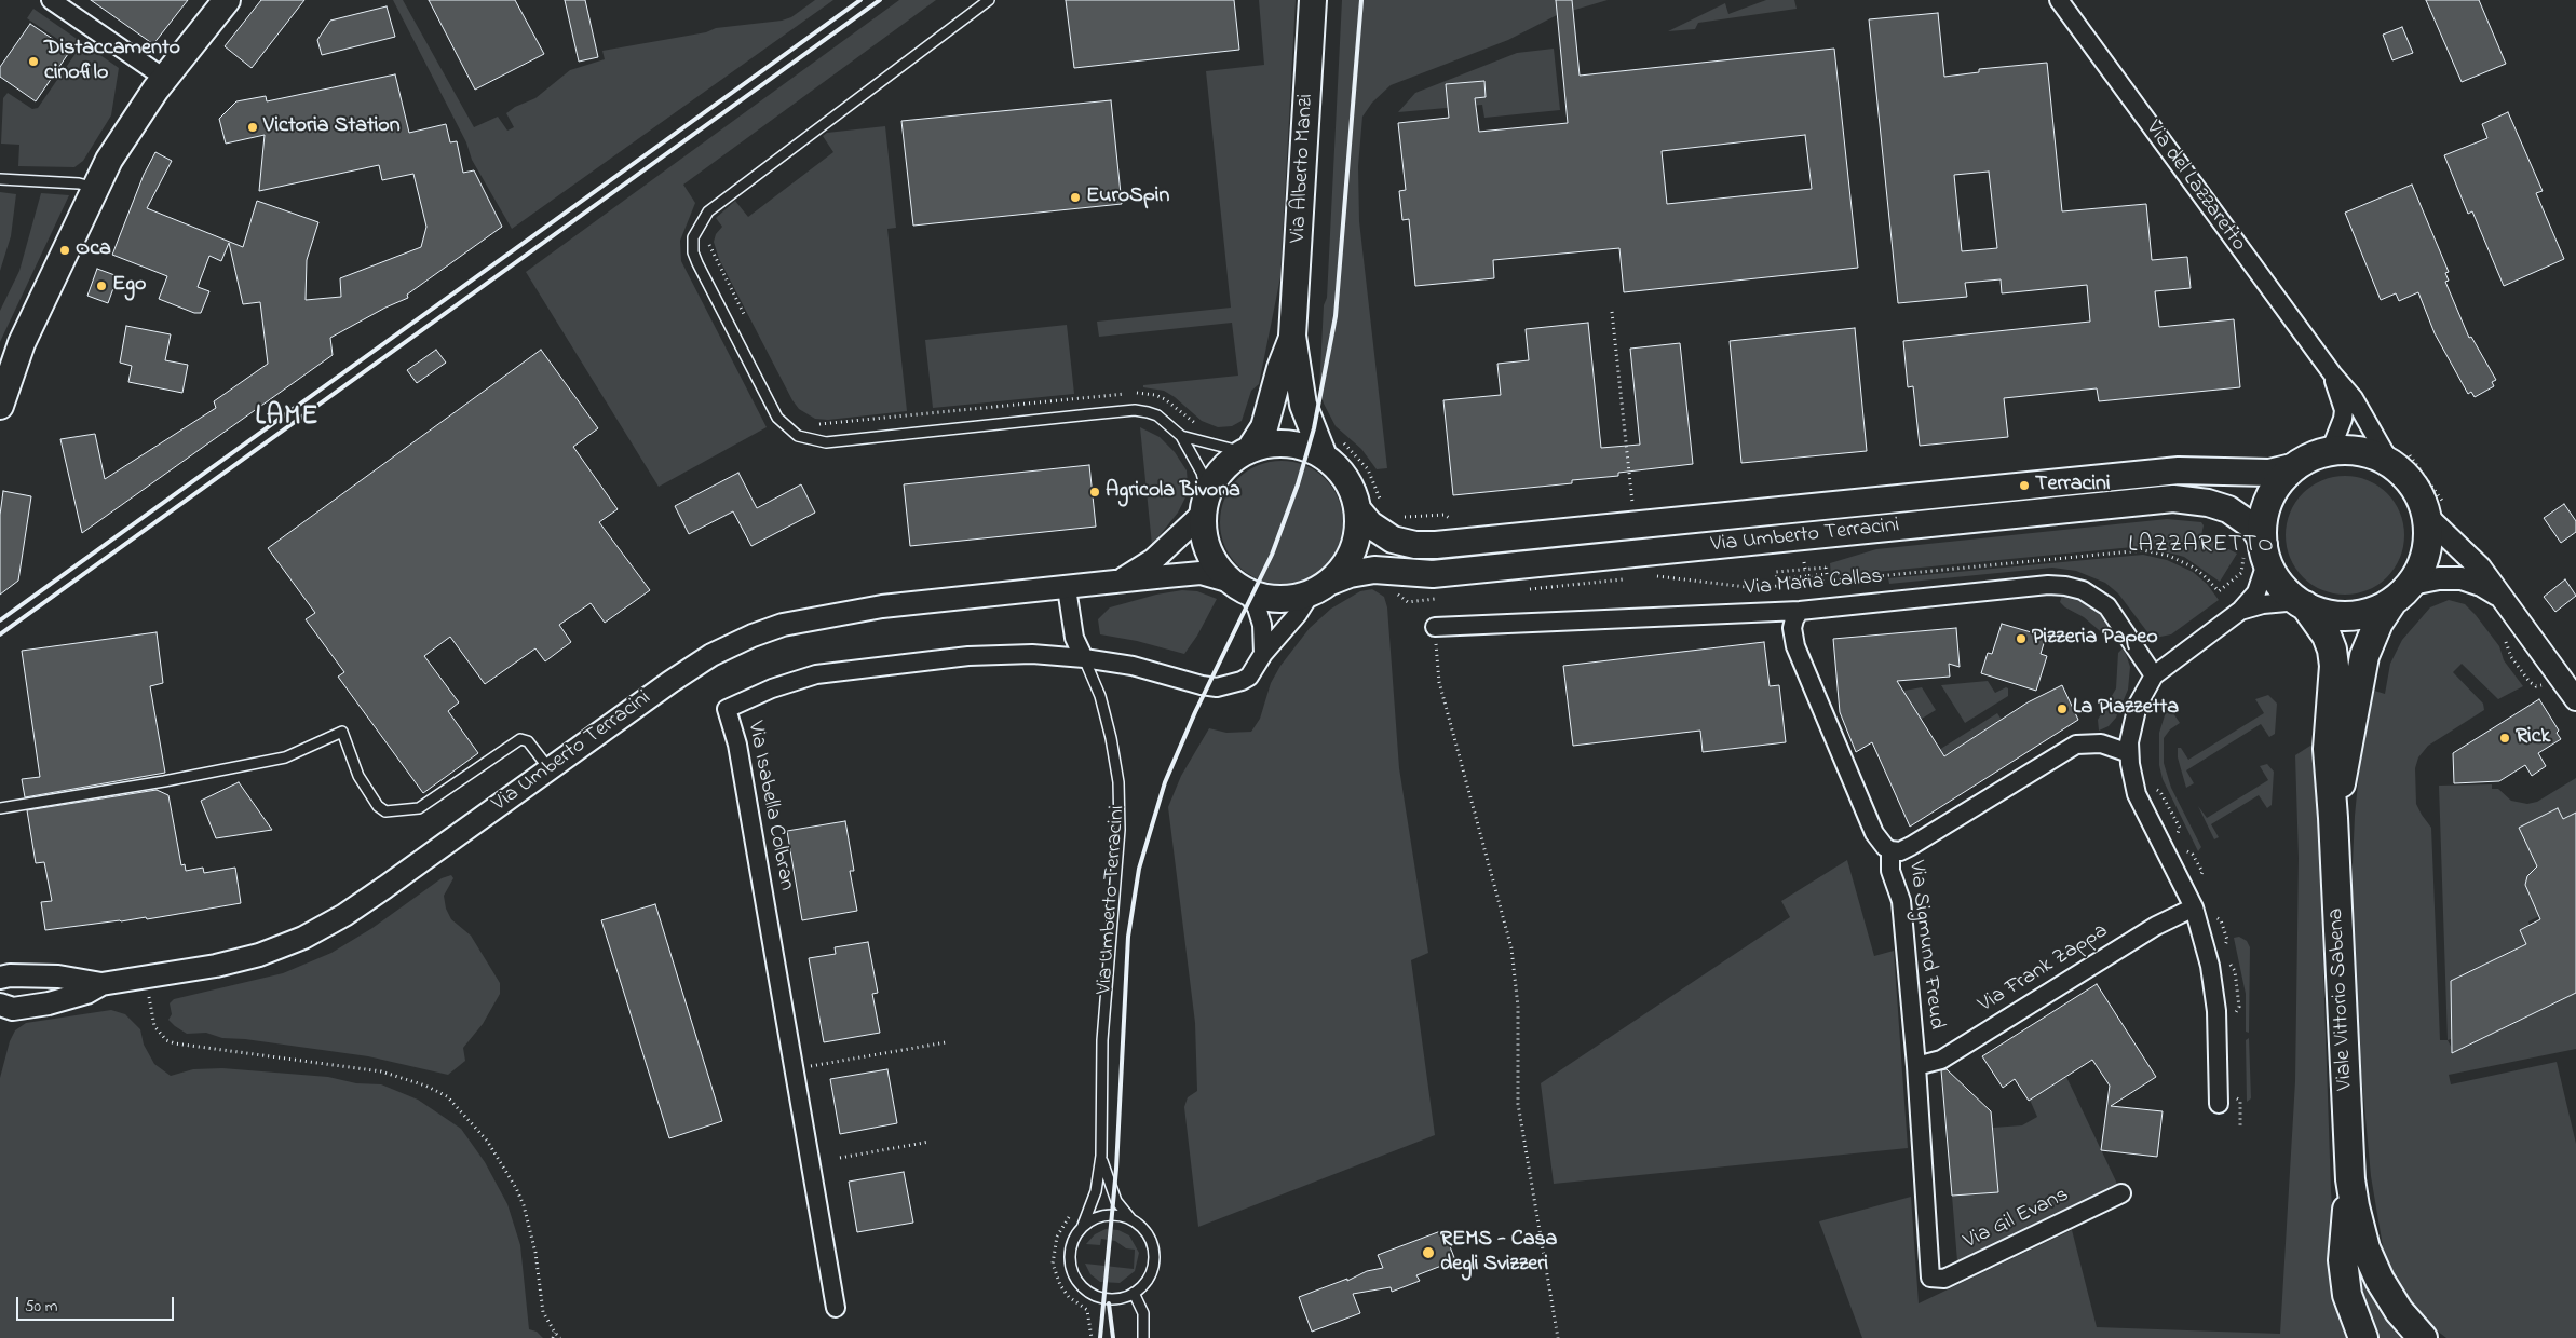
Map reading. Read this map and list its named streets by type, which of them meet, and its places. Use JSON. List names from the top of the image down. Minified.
{"streets":{"main road":["Via Alberto Manzi","Via Umberto Terracini","Viale Vittorio Sabena"],"street":["Via del Lazzaretto","Via Maria Callas","Via Isabella Colbran","Via Sigmund Freud","Via Frank Zappa","Via Gil Evans"]},"crossings":[["Via Alberto Manzi","Via Umberto Terracini"],["Via Alberto Manzi","Via Isabella Colbran"],["Via del Lazzaretto","Via Umberto Terracini"],["Via del Lazzaretto","Viale Vittorio Sabena"],["Via Umberto Terracini","Via Isabella Colbran"],["Via Umberto Terracini","Viale Vittorio Sabena"],["Via Maria Callas","Via Sigmund Freud"],["Via Sigmund Freud","Via Frank Zappa"],["Via Sigmund Freud","Via Gil Evans"]],"districts":["LAME","LAZZARETTO"],"places":["Distaccamento cinofilo","Victoria Station","EuroSpin","Oca","Ego","Terracini","Agricola Bivona","Pizzeria Papeo","La Piazzetta","Rick","REMS - Casa degli Svizzeri"],"scale_bar":"50 m"}
